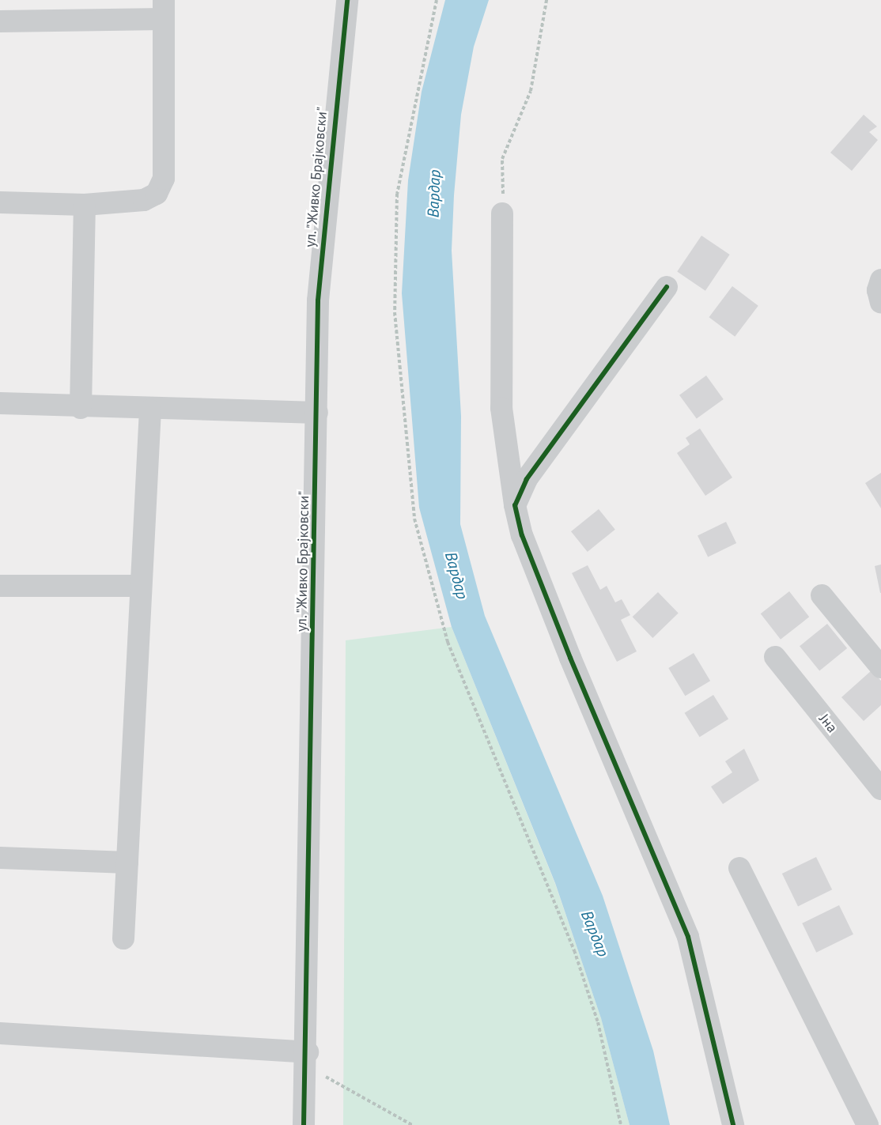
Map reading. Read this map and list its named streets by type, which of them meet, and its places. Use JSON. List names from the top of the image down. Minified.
{"streets":{"street":["ул. \"Живко Брајковски\"","Јна"]},"water":["Вардар"]}
